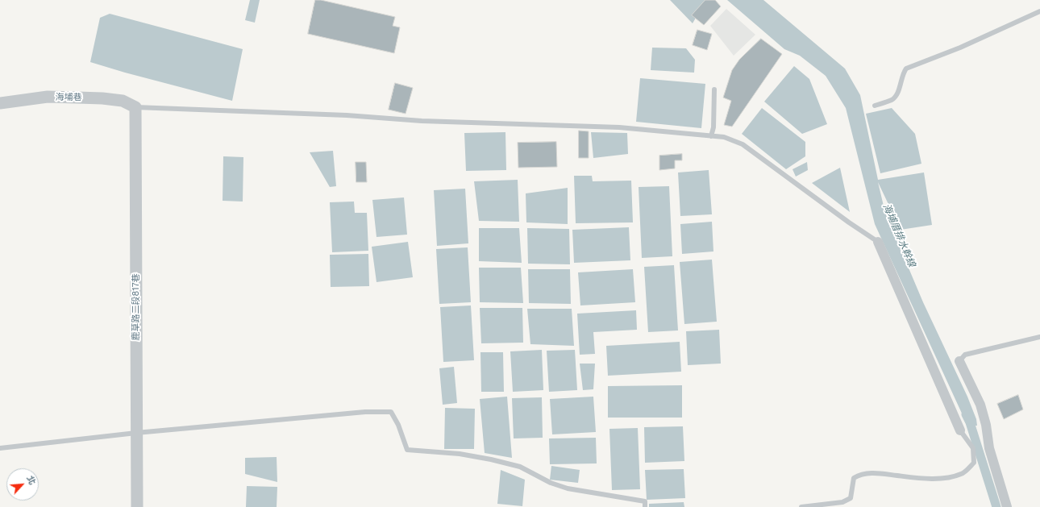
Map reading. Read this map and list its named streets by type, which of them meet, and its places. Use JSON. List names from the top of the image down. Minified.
{"streets":{"street":["海埔巷","鹿草路二段817巷"]},"crossings":[["海埔巷","鹿草路二段817巷"]],"water":["海埔厝排水幹線"],"north":"top right"}
